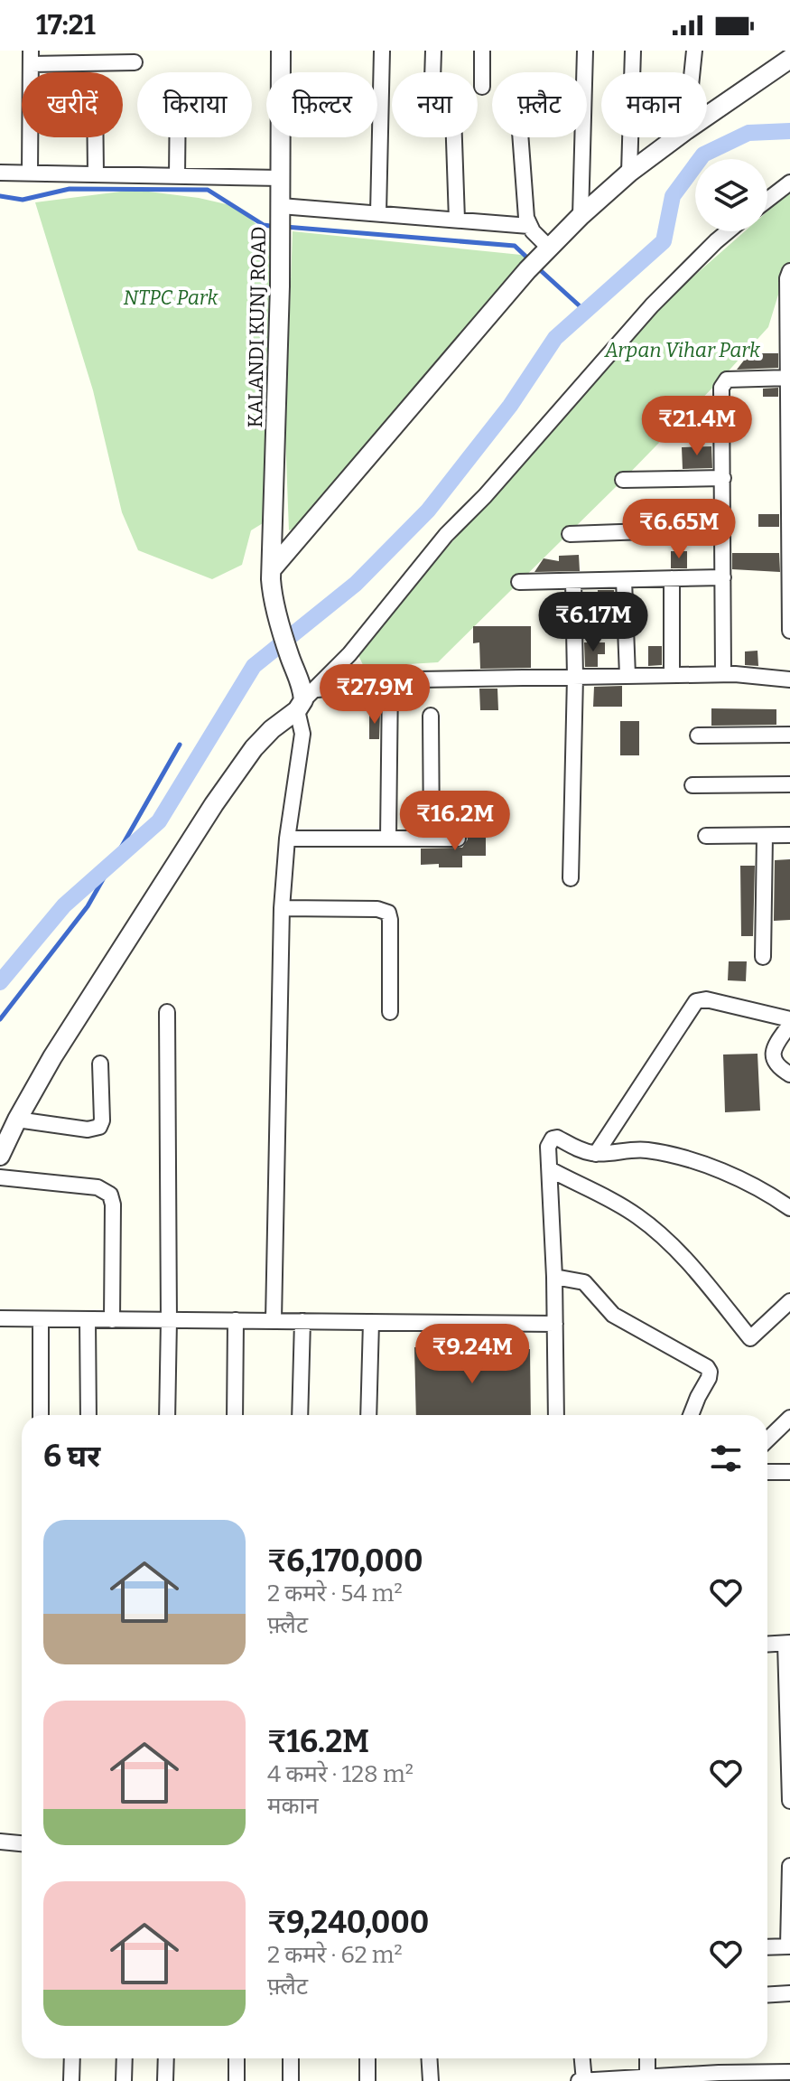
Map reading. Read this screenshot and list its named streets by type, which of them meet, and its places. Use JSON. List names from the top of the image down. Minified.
{"streets":{"street":["KALANDI KUNJ ROAD"]},"parks":["NTPC Park","Arpan Vihar Park"],"page":{"status":"17:21","chip":["खरीदें","किराया","फ़िल्टर","नया","फ़्लैट","मकान"],"price":["₹21.4M","₹6.65M","₹6.17M","₹27.9M","₹16.2M","₹9.24M"],"heading":"6 घर","list":[{"name":"₹6,170,000","note":"2 कमरे · 54 m² · फ़्लैट"},{"name":"₹16.2M","note":"4 कमरे · 128 m² · मकान"},{"name":"₹9,240,000","note":"2 कमरे · 62 m² · फ़्लैट"}]}}
